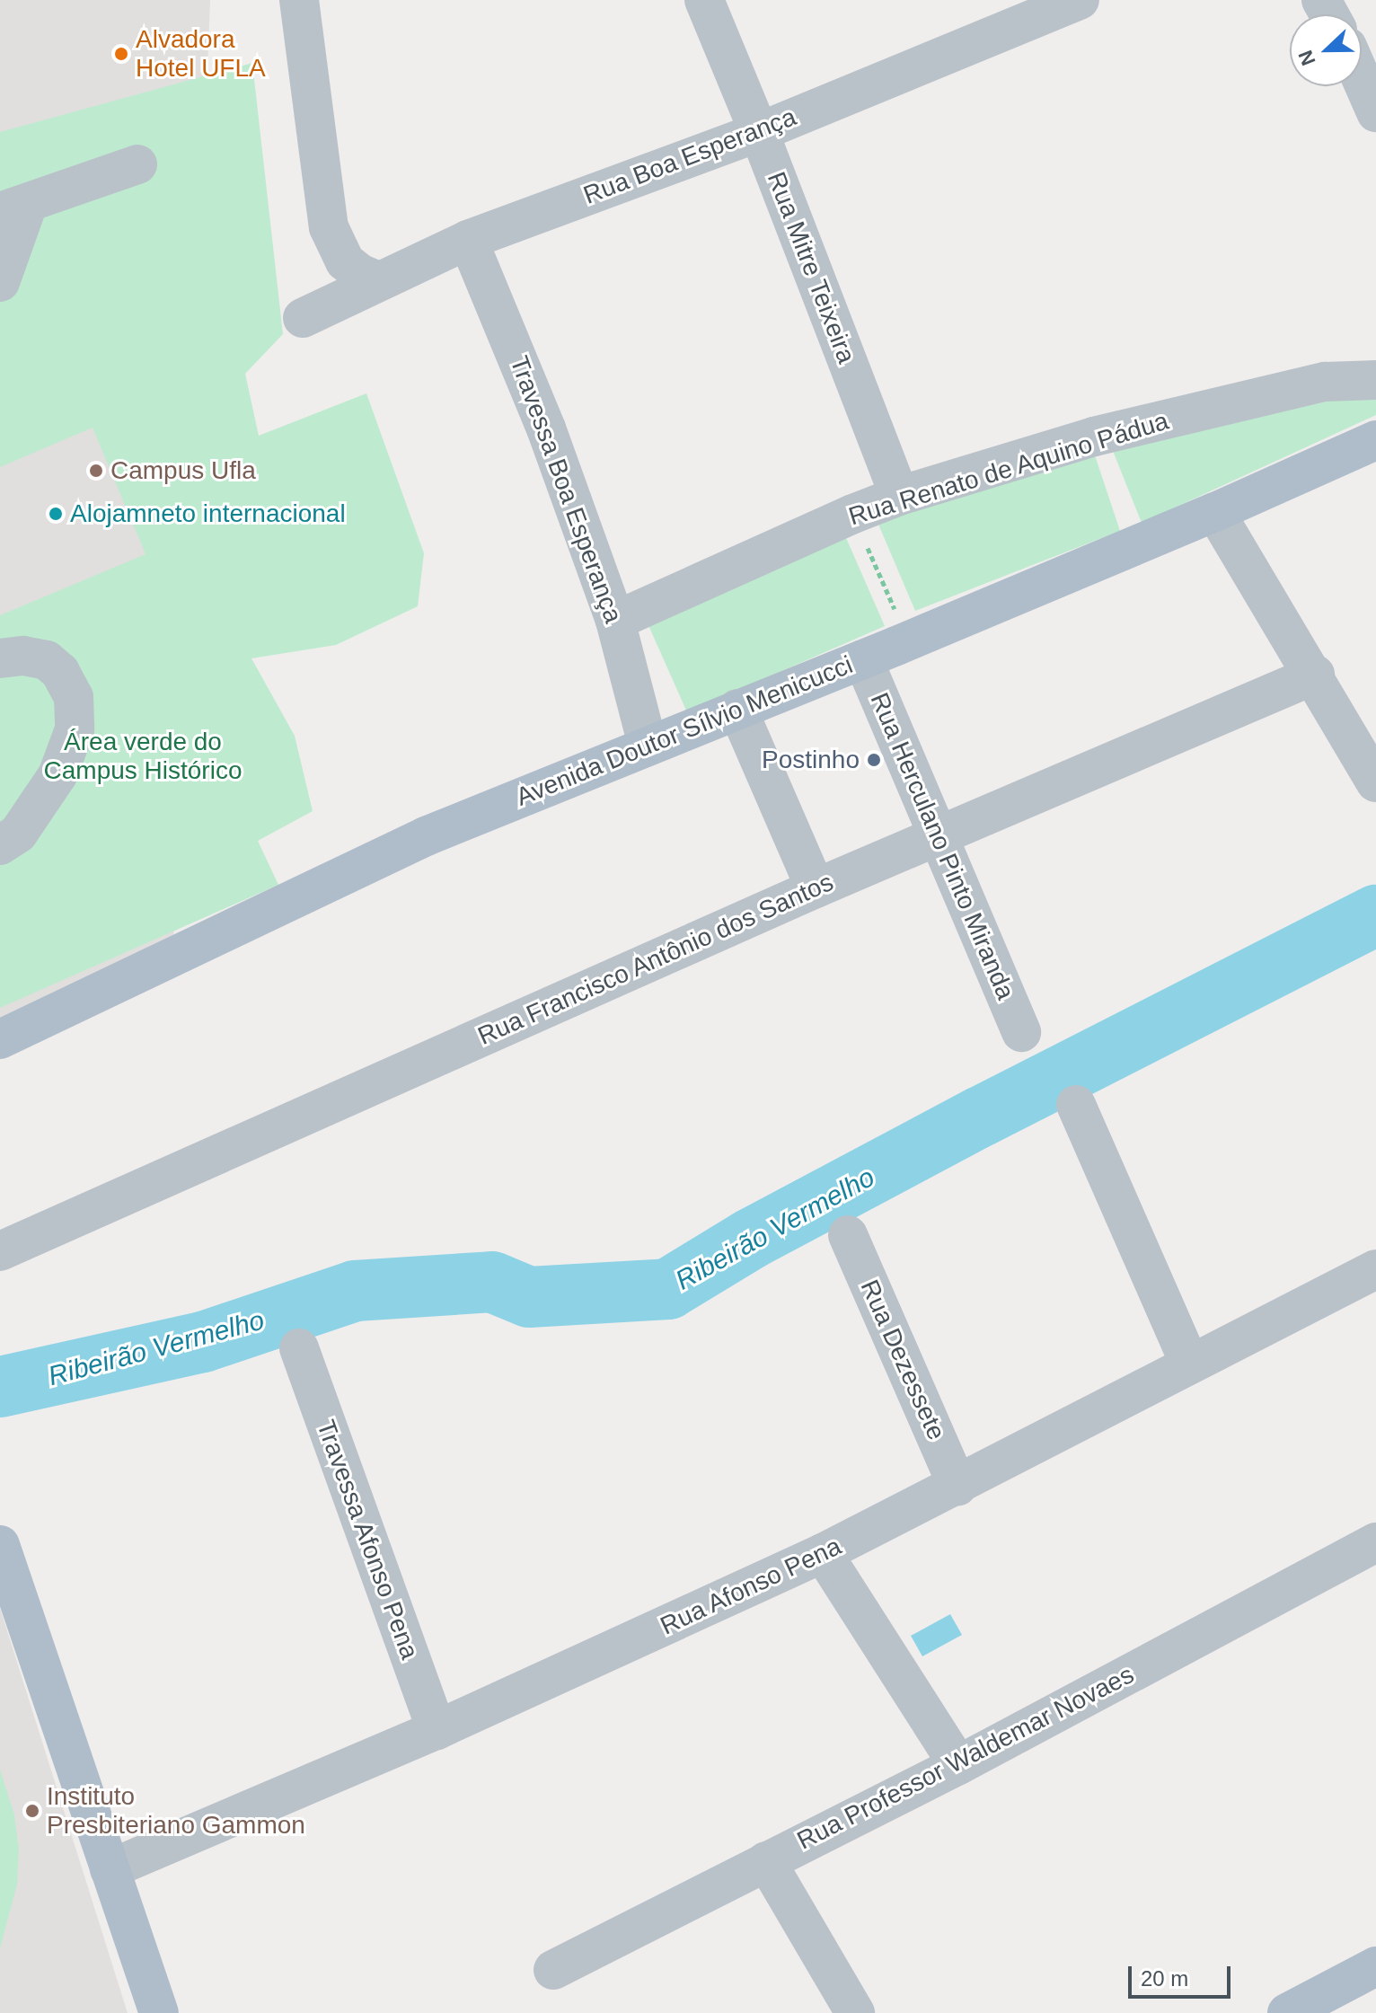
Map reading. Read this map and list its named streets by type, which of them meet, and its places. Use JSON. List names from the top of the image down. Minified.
{"streets":{"main road":["Avenida Doutor Sílvio Menicucci"],"street":["Rua Boa Esperança","Rua Mitre Teixeira","Rua Renato de Aquino Pádua","Travessa Boa Esperança","Rua Herculano Pinto Miranda","Rua Francisco Antônio dos Santos","Rua Dezessete","Travessa Afonso Pena","Rua Afonso Pena","Rua Professor Waldemar Novaes"]},"crossings":[["Rua Boa Esperança","Rua Mitre Teixeira"],["Rua Boa Esperança","Travessa Boa Esperança"],["Rua Mitre Teixeira","Rua Renato de Aquino Pádua"],["Rua Renato de Aquino Pádua","Travessa Boa Esperança"],["Travessa Boa Esperança","Avenida Doutor Sílvio Menicucci"],["Avenida Doutor Sílvio Menicucci","Rua Herculano Pinto Miranda"],["Rua Herculano Pinto Miranda","Rua Francisco Antônio dos Santos"],["Rua Dezessete","Rua Afonso Pena"],["Travessa Afonso Pena","Rua Afonso Pena"]],"water":["Ribeirão Vermelho"],"parks":["Área verde do Campus Histórico"],"places":["Alvadora Hotel UFLA","Campus Ufla","Alojamneto internacional","Postinho","Instituto Presbiteriano Gammon"],"scale_bar":"20 m","north":"left"}
